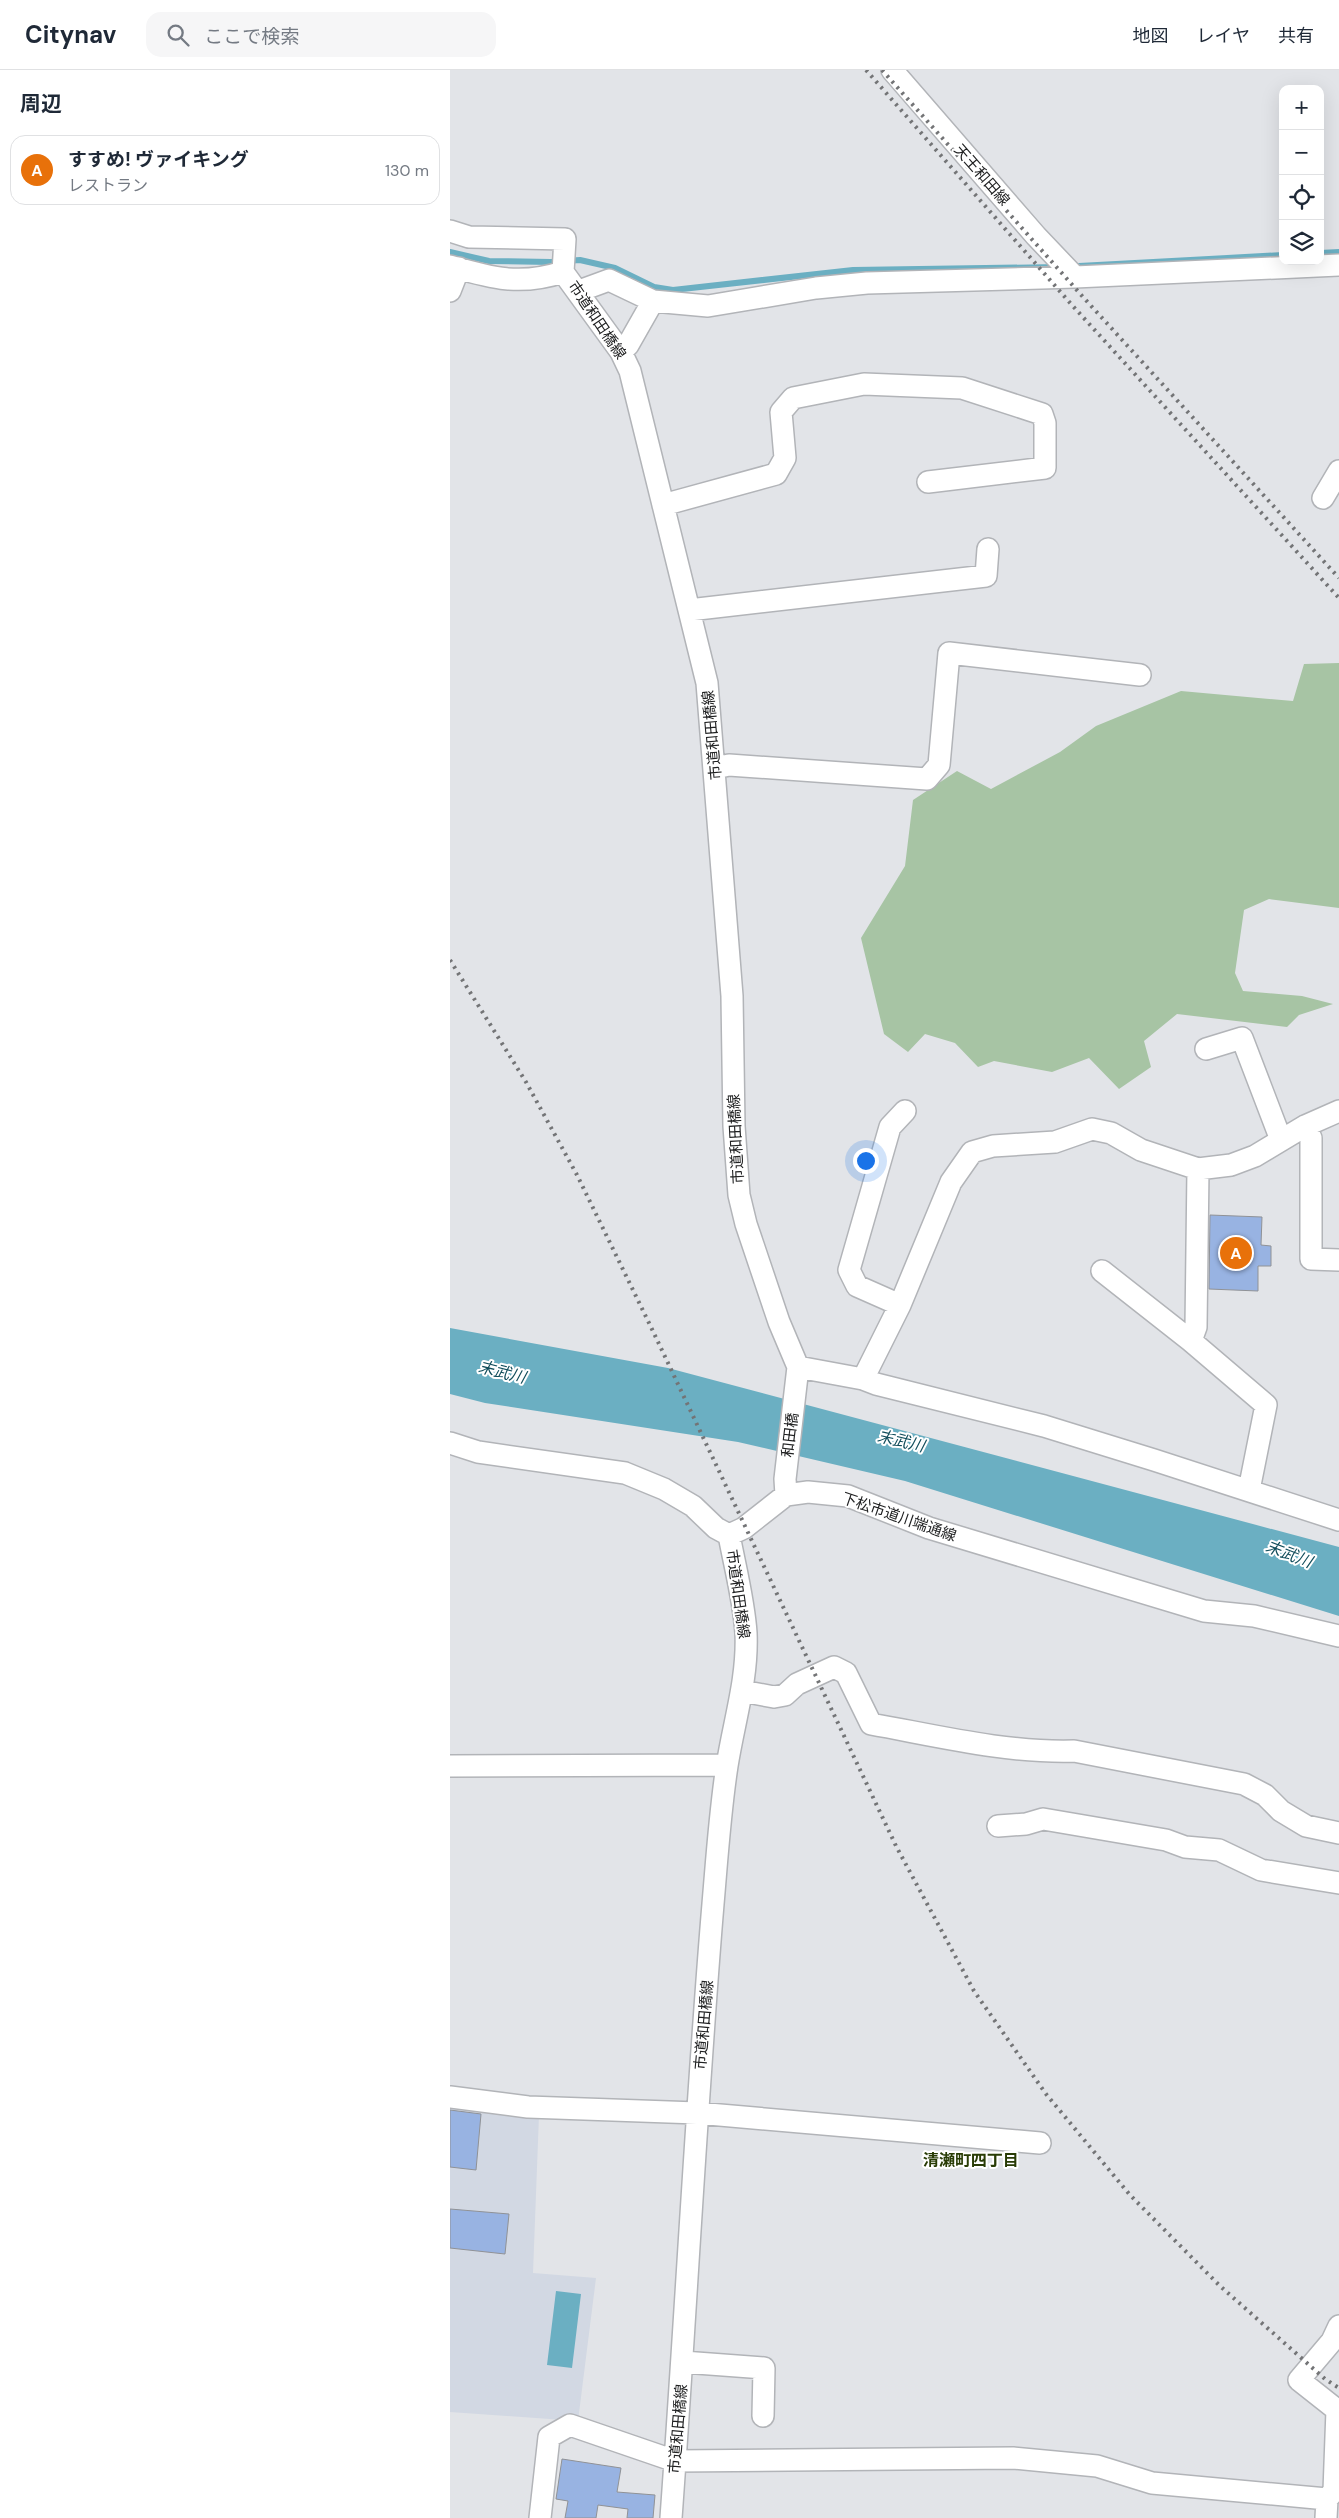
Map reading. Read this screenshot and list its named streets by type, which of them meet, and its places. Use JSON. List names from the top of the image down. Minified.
{"streets":{"street":["天王和田線","市道和田橋線","和田橋","下松市道川端通線"]},"crossings":[["市道和田橋線","和田橋"],["市道和田橋線","下松市道川端通線"],["和田橋","下松市道川端通線"]],"districts":["清瀬町四丁目"],"water":["末武川"],"page":{"header":"Citynav","search":"ここで検索","nav":["地図","レイヤ","共有"],"heading":"周辺","map_buttons":["+","−"],"list":[{"mark":"A","name":"すすめ! ヴァイキング","note":"レストラン","value":"130 m"}],"pins":"A"}}
